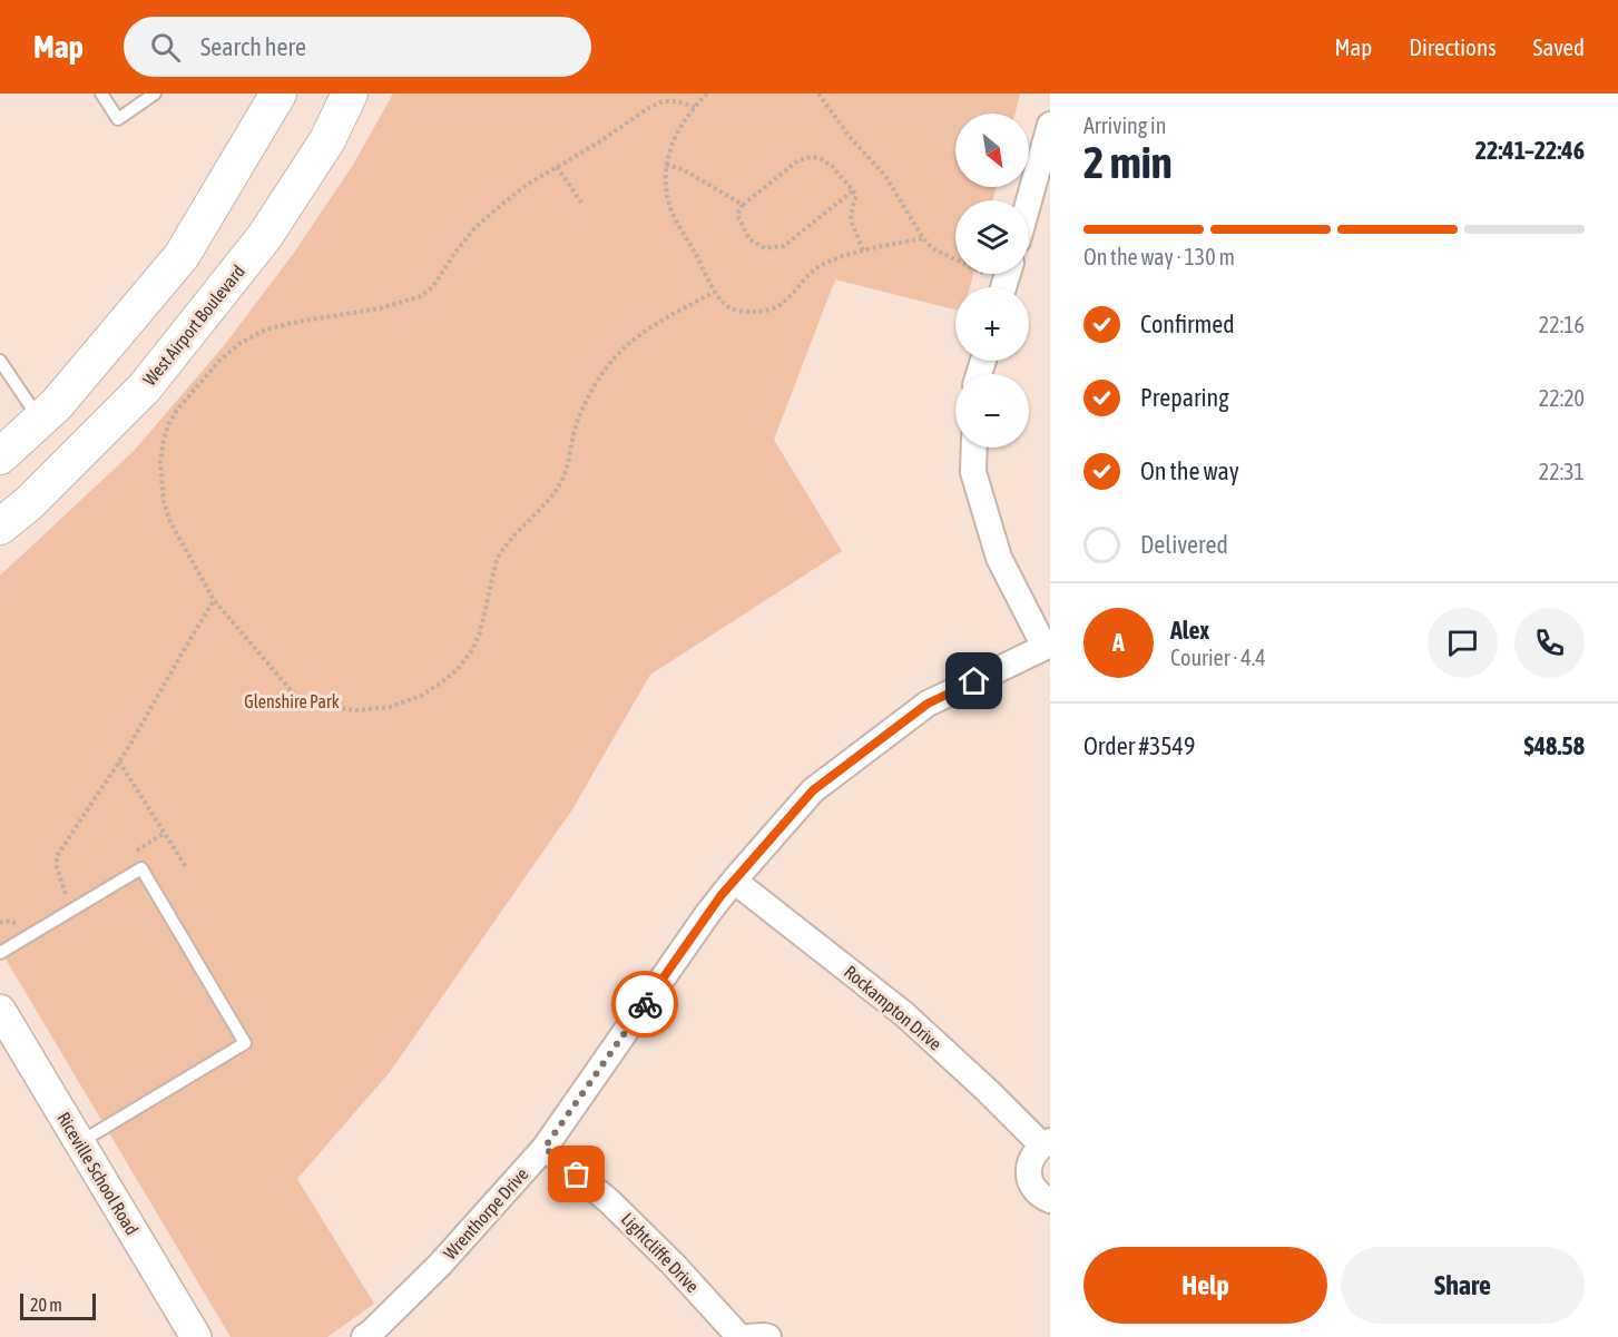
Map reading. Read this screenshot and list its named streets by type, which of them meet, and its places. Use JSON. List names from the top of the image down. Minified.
{"streets":{"main road":["West Airport Boulevard"],"street":["Rockampton Drive","Riceville School Road","Wrenthorpe Drive","Lightcliffe Drive"]},"crossings":[["Rockampton Drive","Wrenthorpe Drive"],["Wrenthorpe Drive","Lightcliffe Drive"]],"parks":["Glenshire Park"],"scale_bar":"20 m","north":"bottom right","page":{"header":"Map","search":"Search here","nav":["Map","Directions","Saved"],"heading":["2 min","Arriving in","22:41–22:46"],"panel":["Alex","Courier · 4.4","Order #3549","$48.58"],"map_buttons":["+","−"],"bar":"On the way · 130 m","list":[["Confirmed","22:16"],["Preparing","22:20"],["On the way","22:31"],"Delivered"],"round":"A","buttons":["Help","Share"],"scale":"20 m"}}
